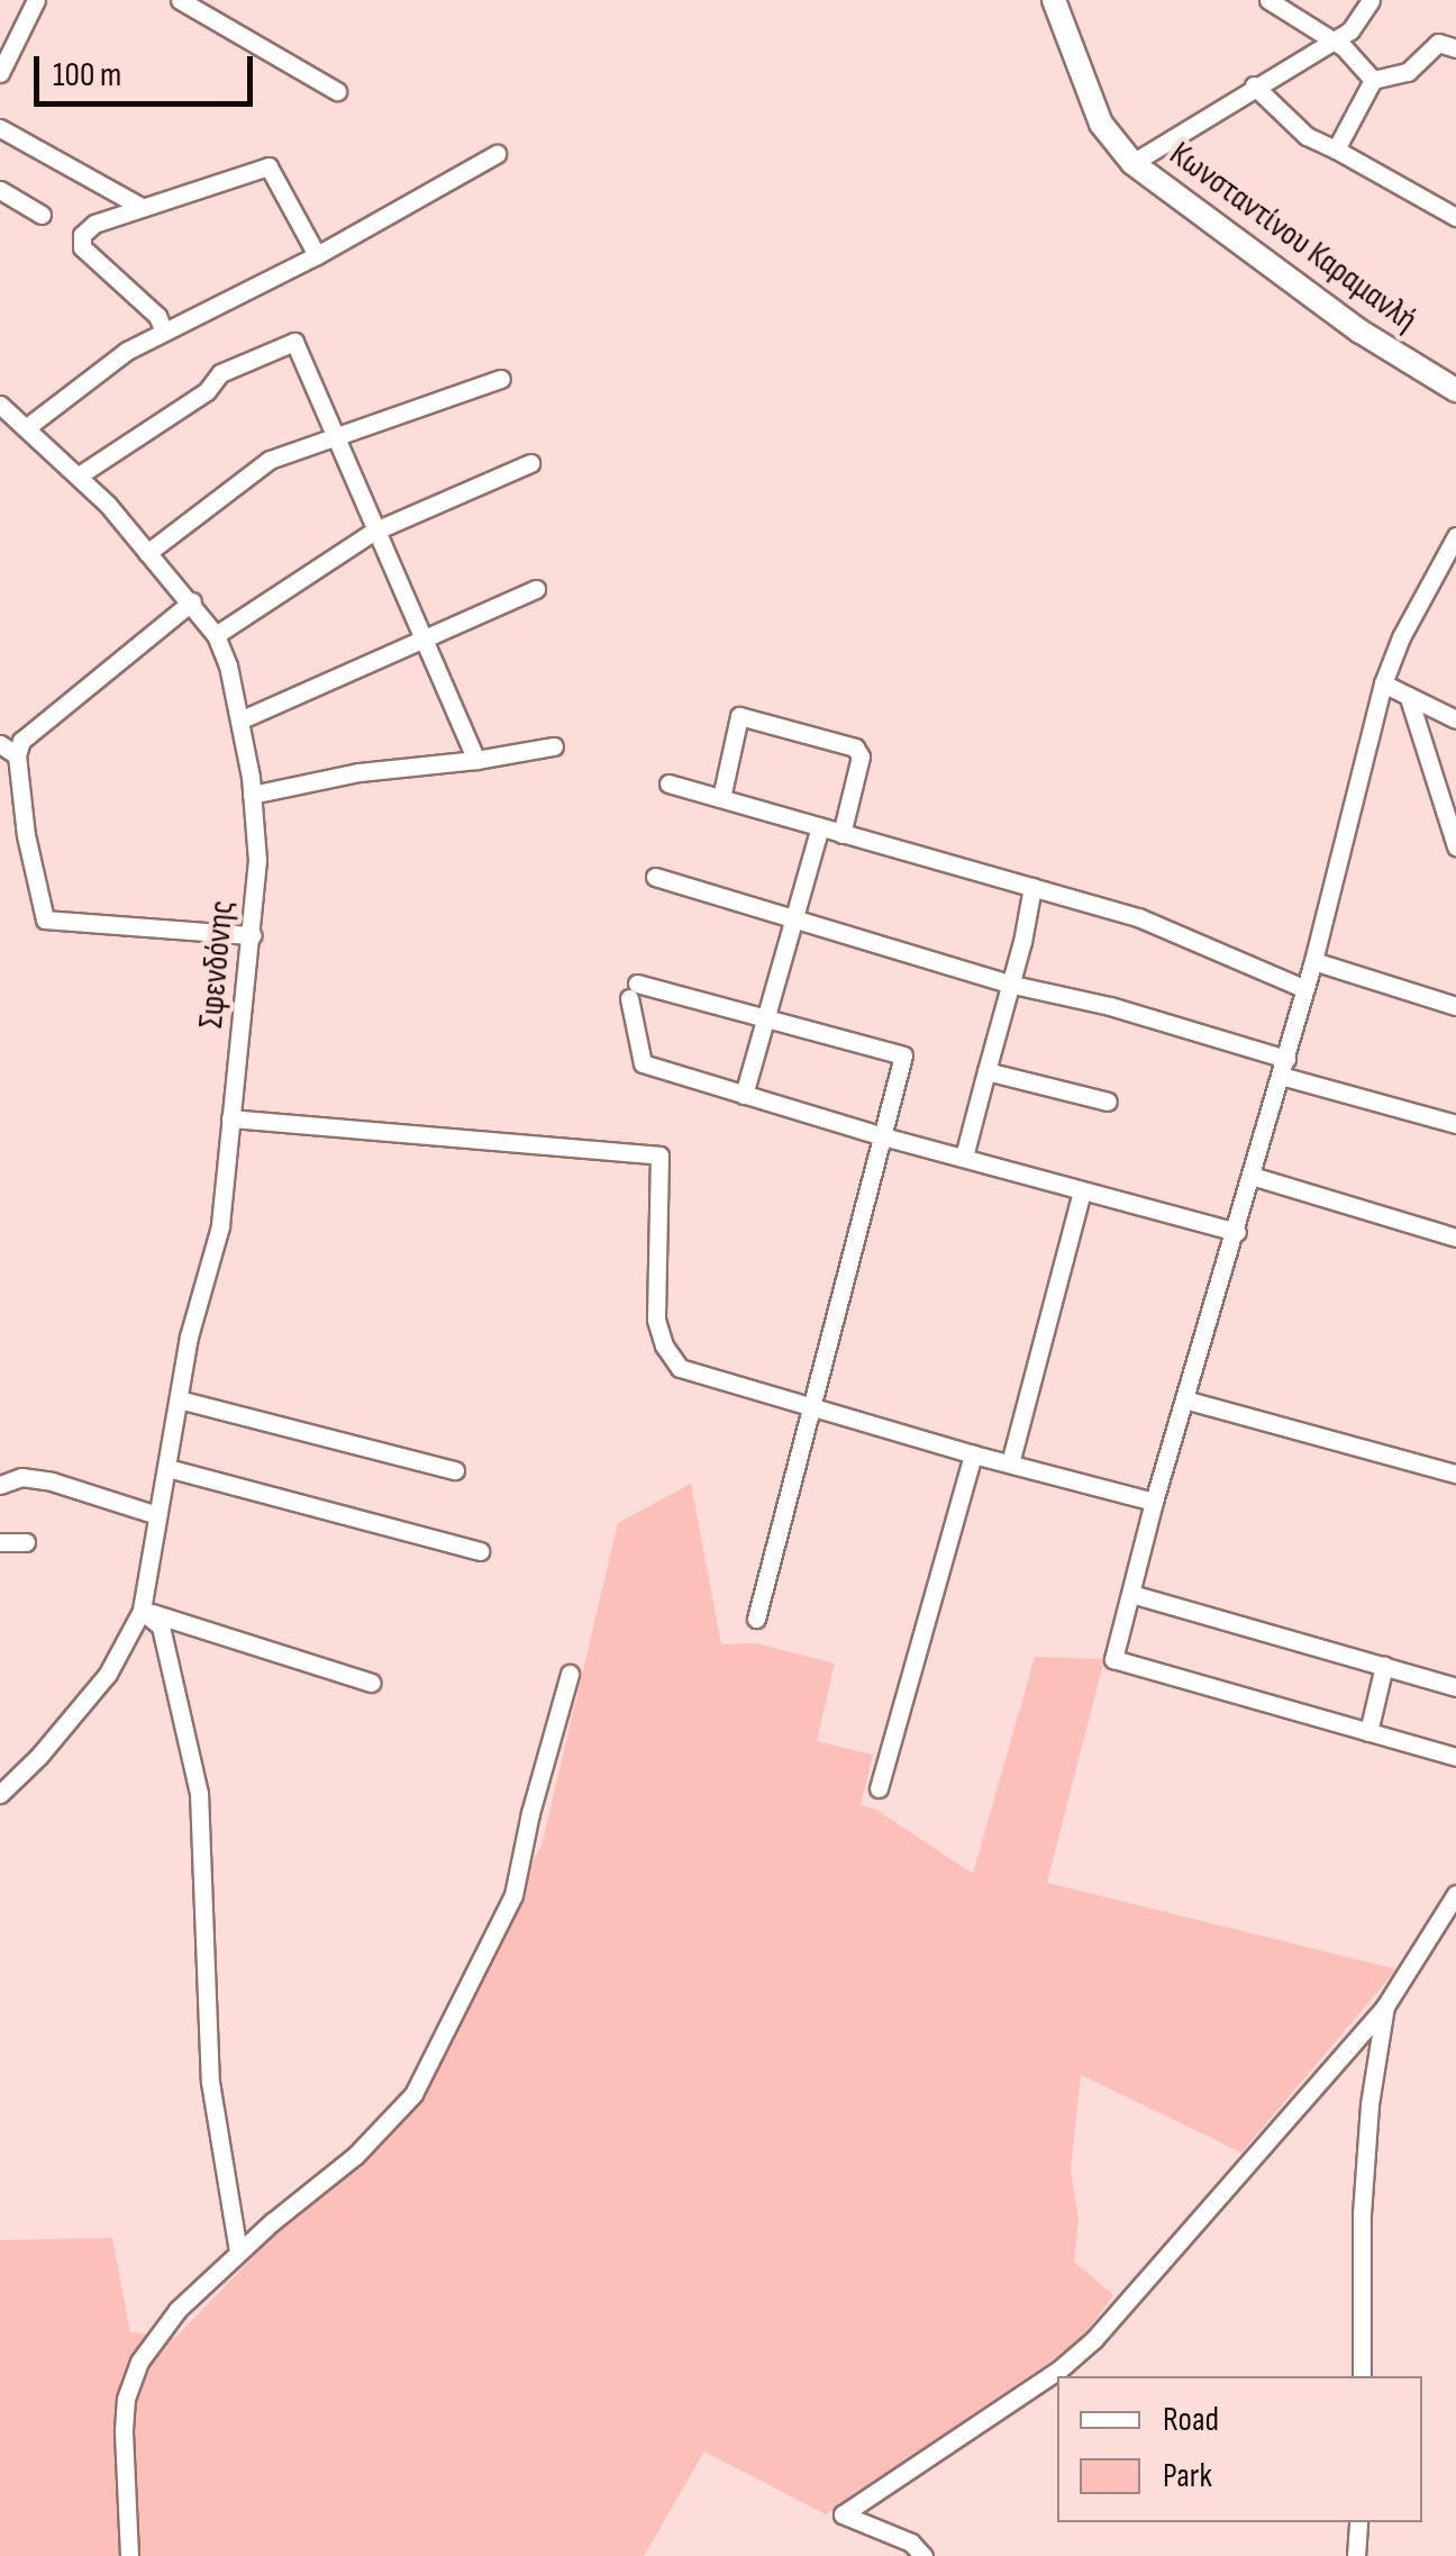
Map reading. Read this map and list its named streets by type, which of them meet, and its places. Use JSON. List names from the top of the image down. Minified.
{"streets":{"main road":["Κωνσταντίνου Καραμανλή"],"street":["Σφενδόνης"]},"legend":["Road","Park"],"scale_bar":"100 m"}
